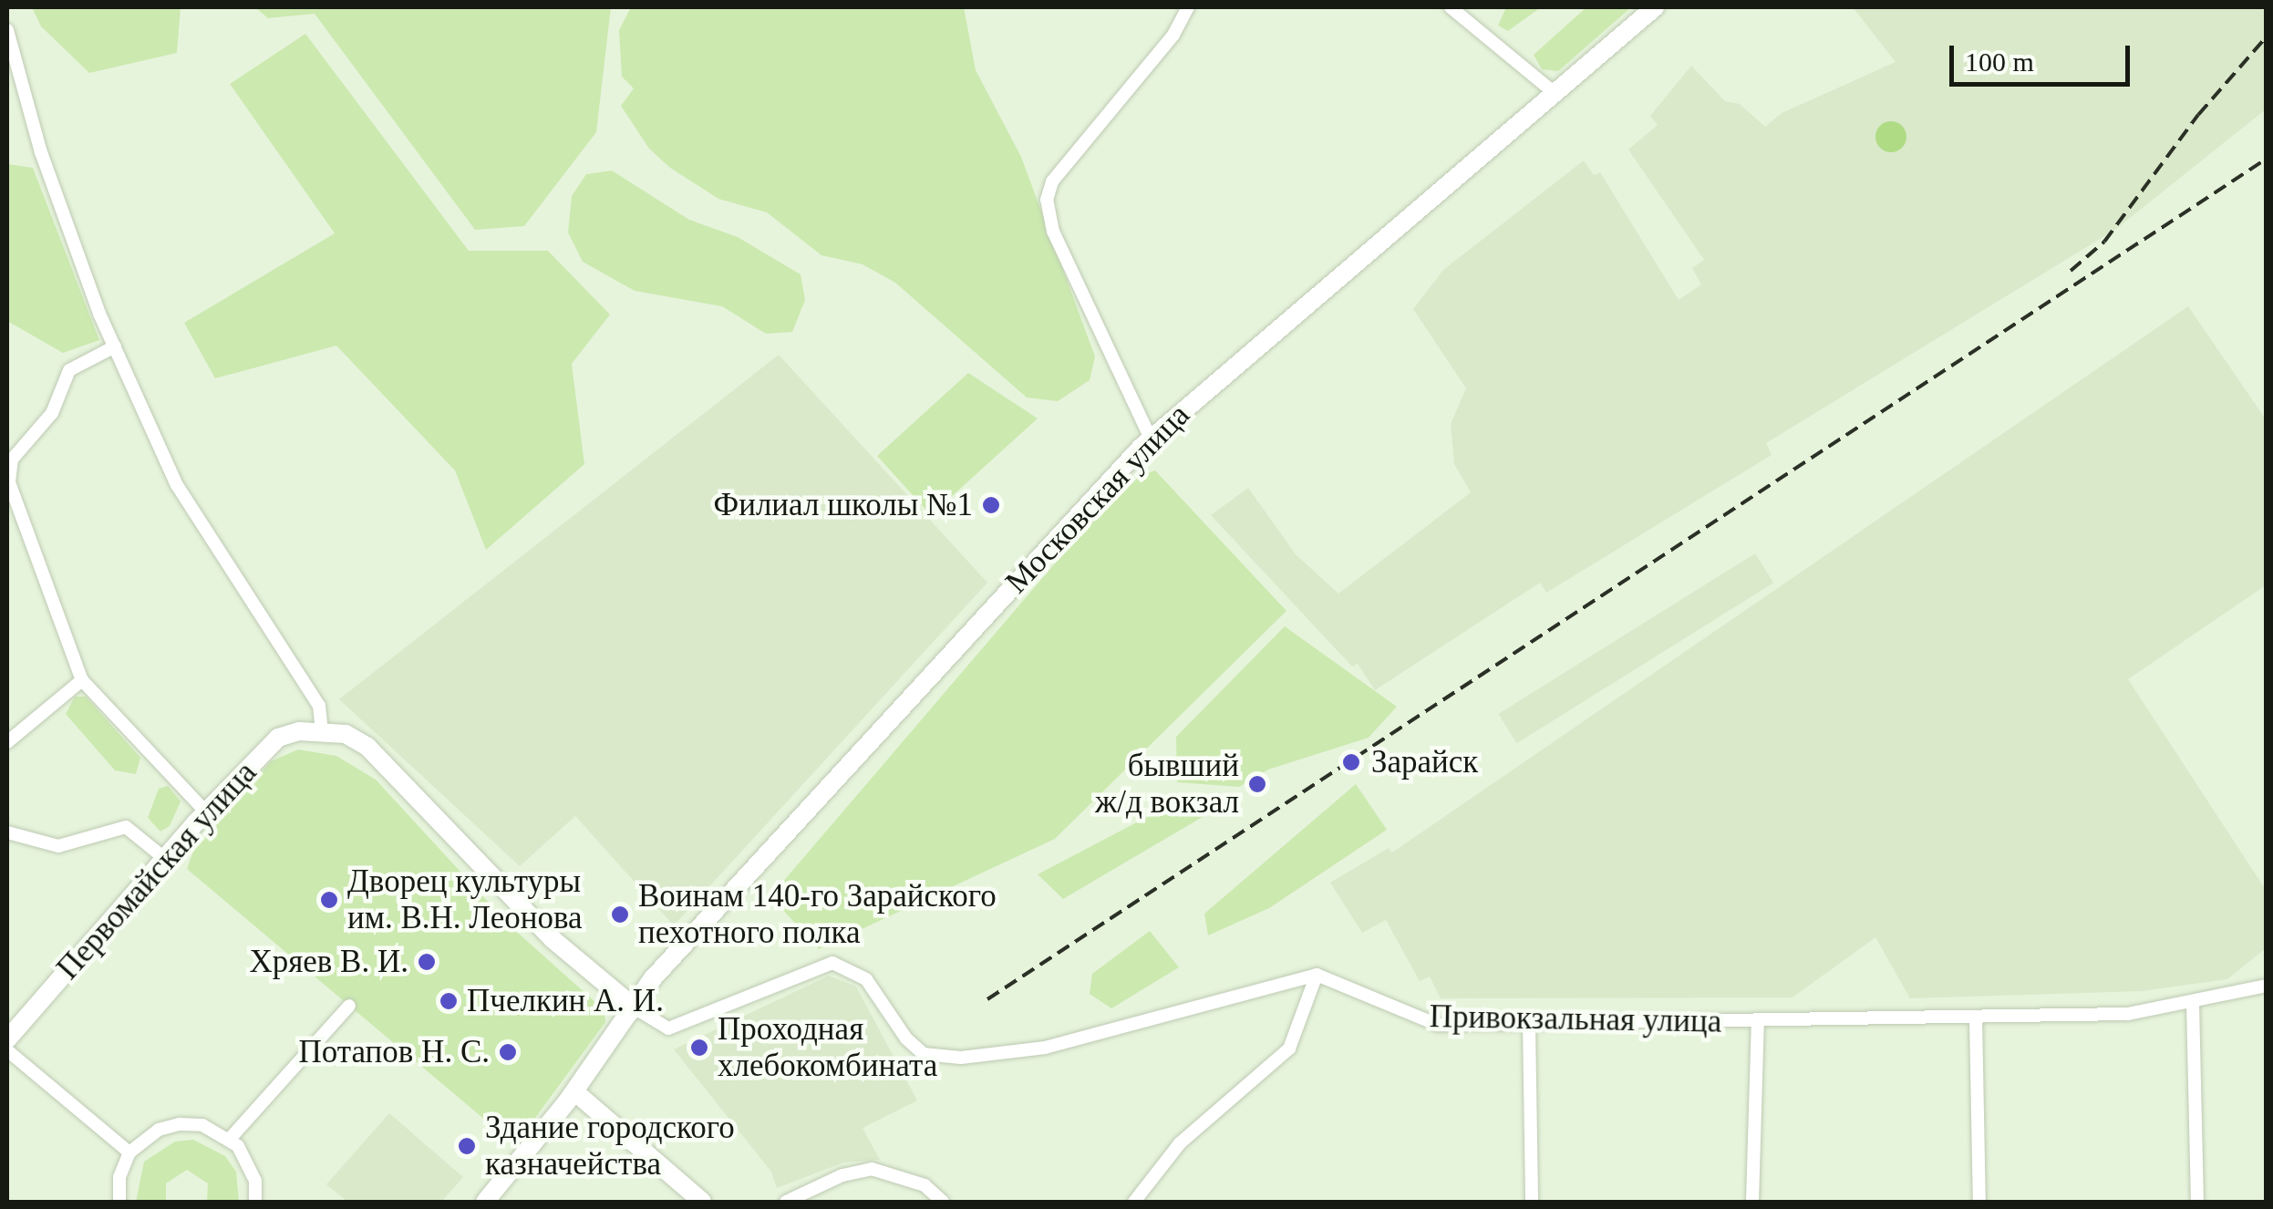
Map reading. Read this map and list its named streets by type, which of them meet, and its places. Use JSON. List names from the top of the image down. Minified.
{"streets":{"main road":["Московская улица","Первомайская улица"],"street":["Привокзальная улица"]},"places":["Филиал школы №1","Зарайск","бывший ж/д вокзал","Дворец культуры им. В.Н. Леонова","Воинам 140-го Зарайского пехотного полка","Хряев В. И.","Пчелкин А. И.","Проходная хлебокомбината","Потапов Н. С.","Здание городского казначейства"],"scale_bar":"100 m"}
